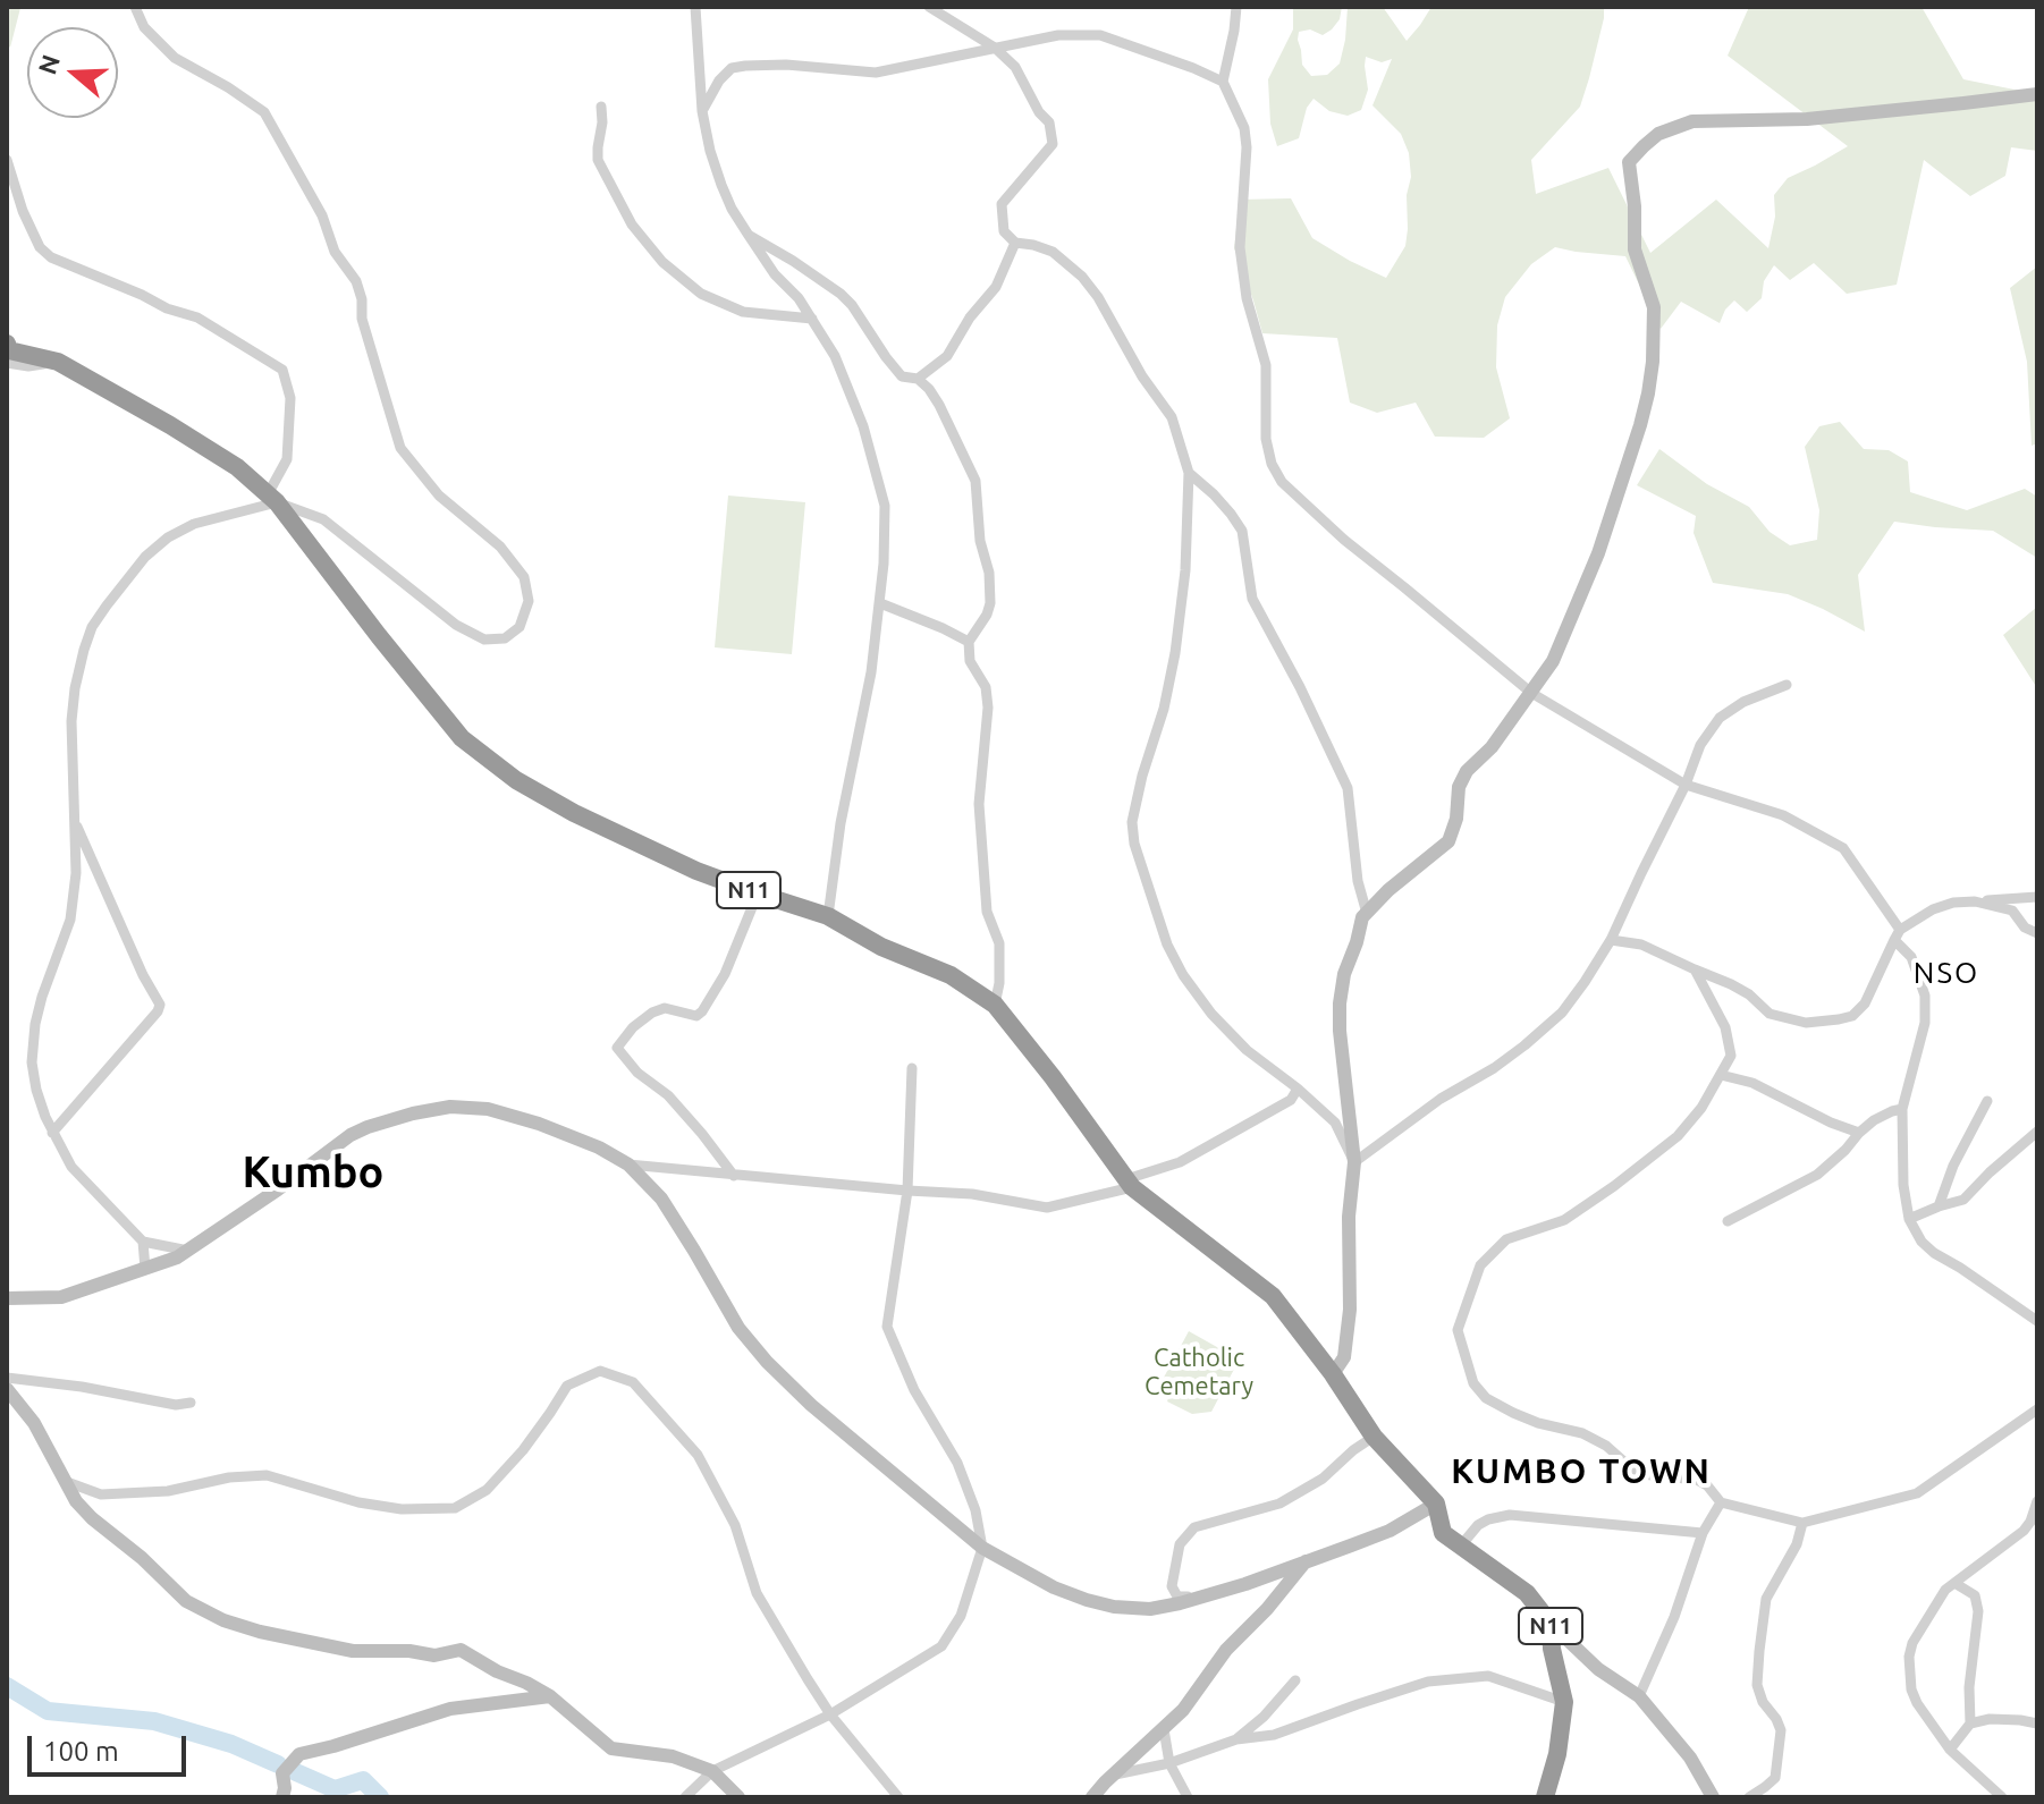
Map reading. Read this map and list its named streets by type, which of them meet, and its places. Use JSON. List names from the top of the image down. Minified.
{"streets":{"highway":["N11"]},"districts":["NSO","Kumbo","KUMBO TOWN"],"parks":["Catholic Cemetary"],"scale_bar":"100 m","north":"left"}
